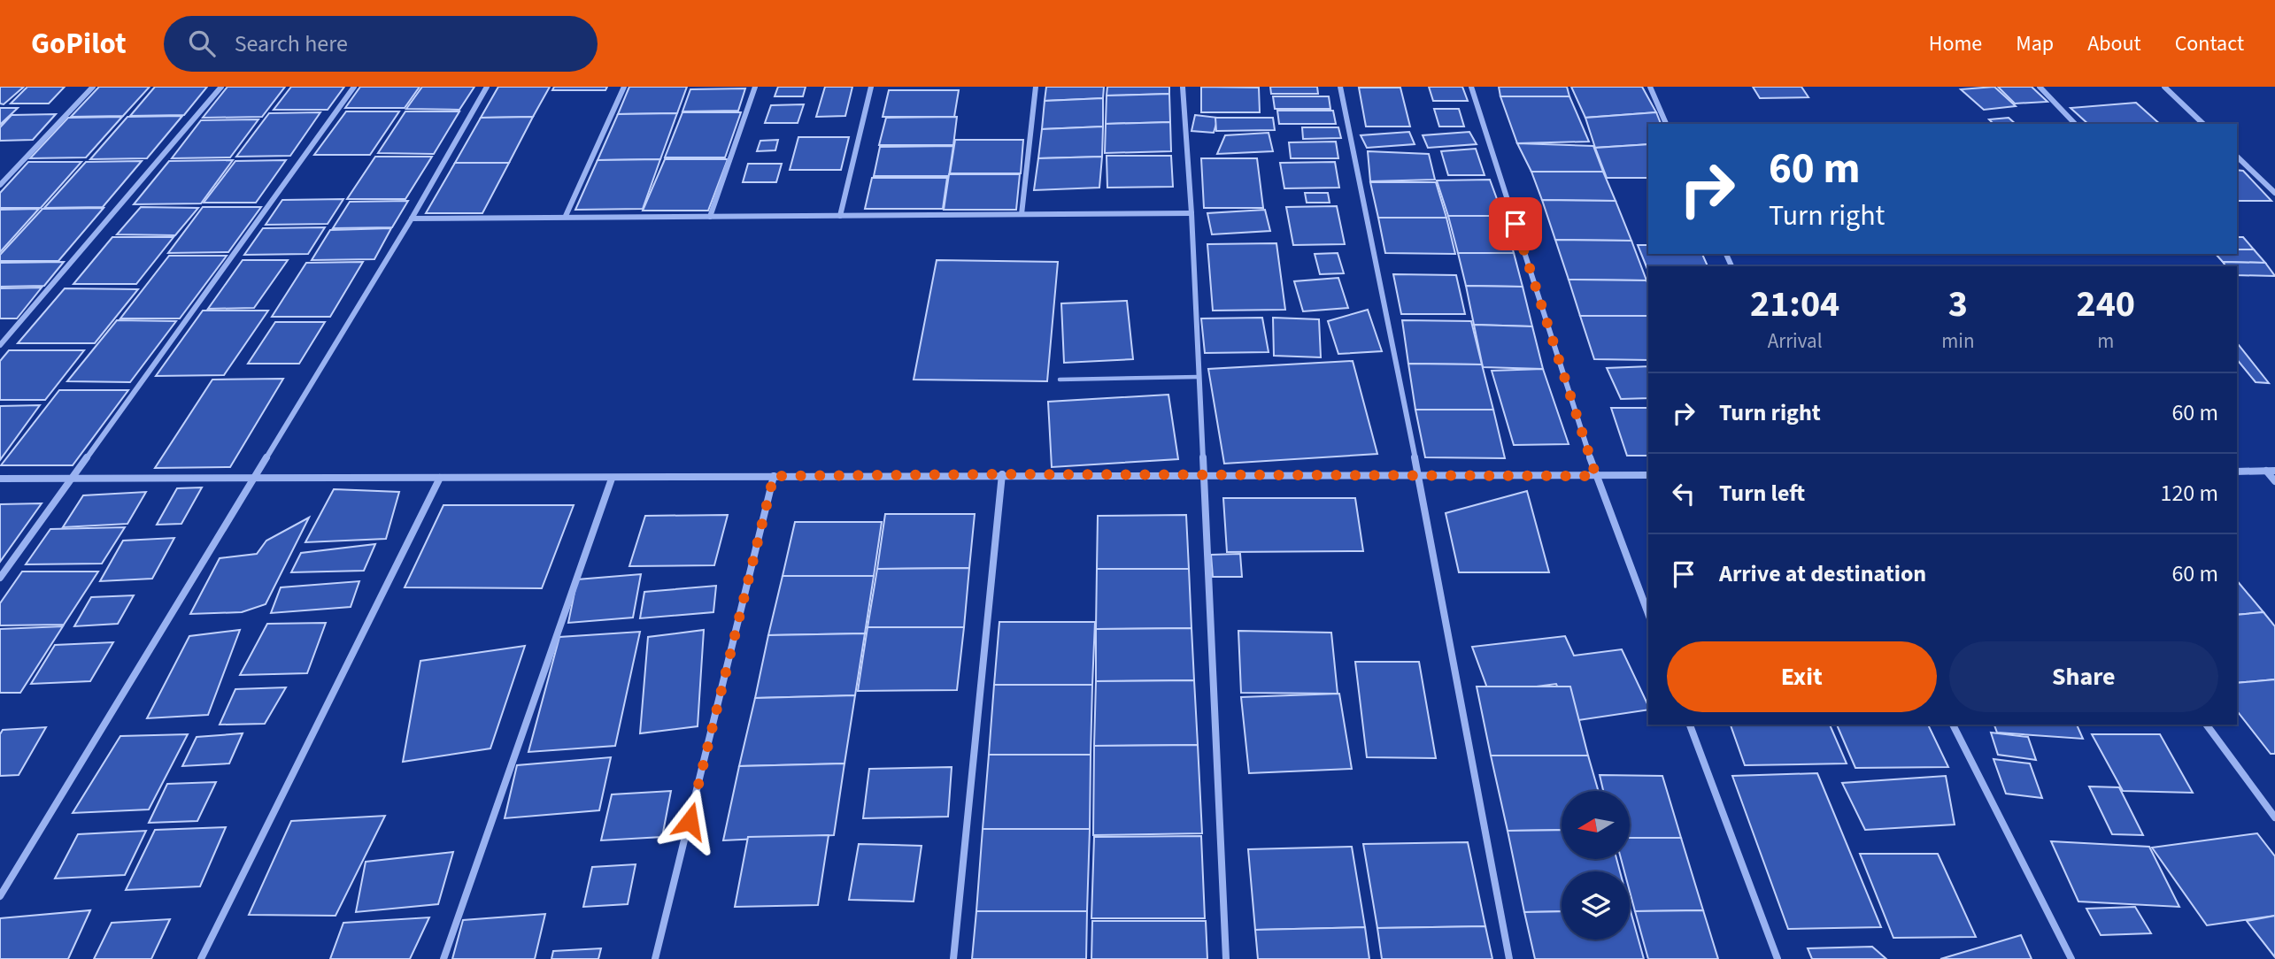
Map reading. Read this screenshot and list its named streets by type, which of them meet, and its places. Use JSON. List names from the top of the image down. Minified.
{"north":"left","page":{"header":"GoPilot","search":"Search here","nav":["Home","Map","About","Contact"],"turn":["60 m","Turn right"],"eta":["21:04","Arrival","3","min","240","m"],"list":[{"name":"Turn right","value":"60 m"},{"name":"Turn left","value":"120 m"},{"name":"Arrive at destination","value":"60 m"}],"buttons":["Exit","Share"]}}
